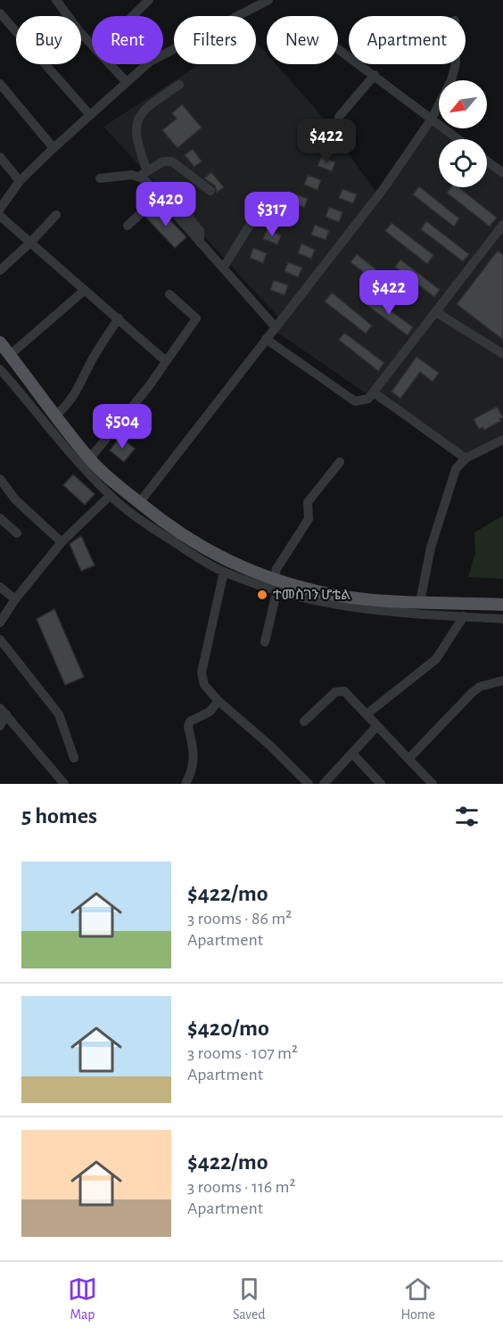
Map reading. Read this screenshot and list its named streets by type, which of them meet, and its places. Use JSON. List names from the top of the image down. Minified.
{"places":["ተመስገን ሆቴል"],"north":"bottom left","page":{"chip":["Buy","Rent","Filters","New","Apartment"],"price":["$422","$420","$317","$422","$504"],"heading":"5 homes","list":[{"name":"$422/mo","note":"3 rooms · 86 m² · Apartment"},{"name":"$420/mo","note":"3 rooms · 107 m² · Apartment"},{"name":"$422/mo","note":"3 rooms · 116 m² · Apartment"}],"tabs":["Map","Saved","Home"]}}
